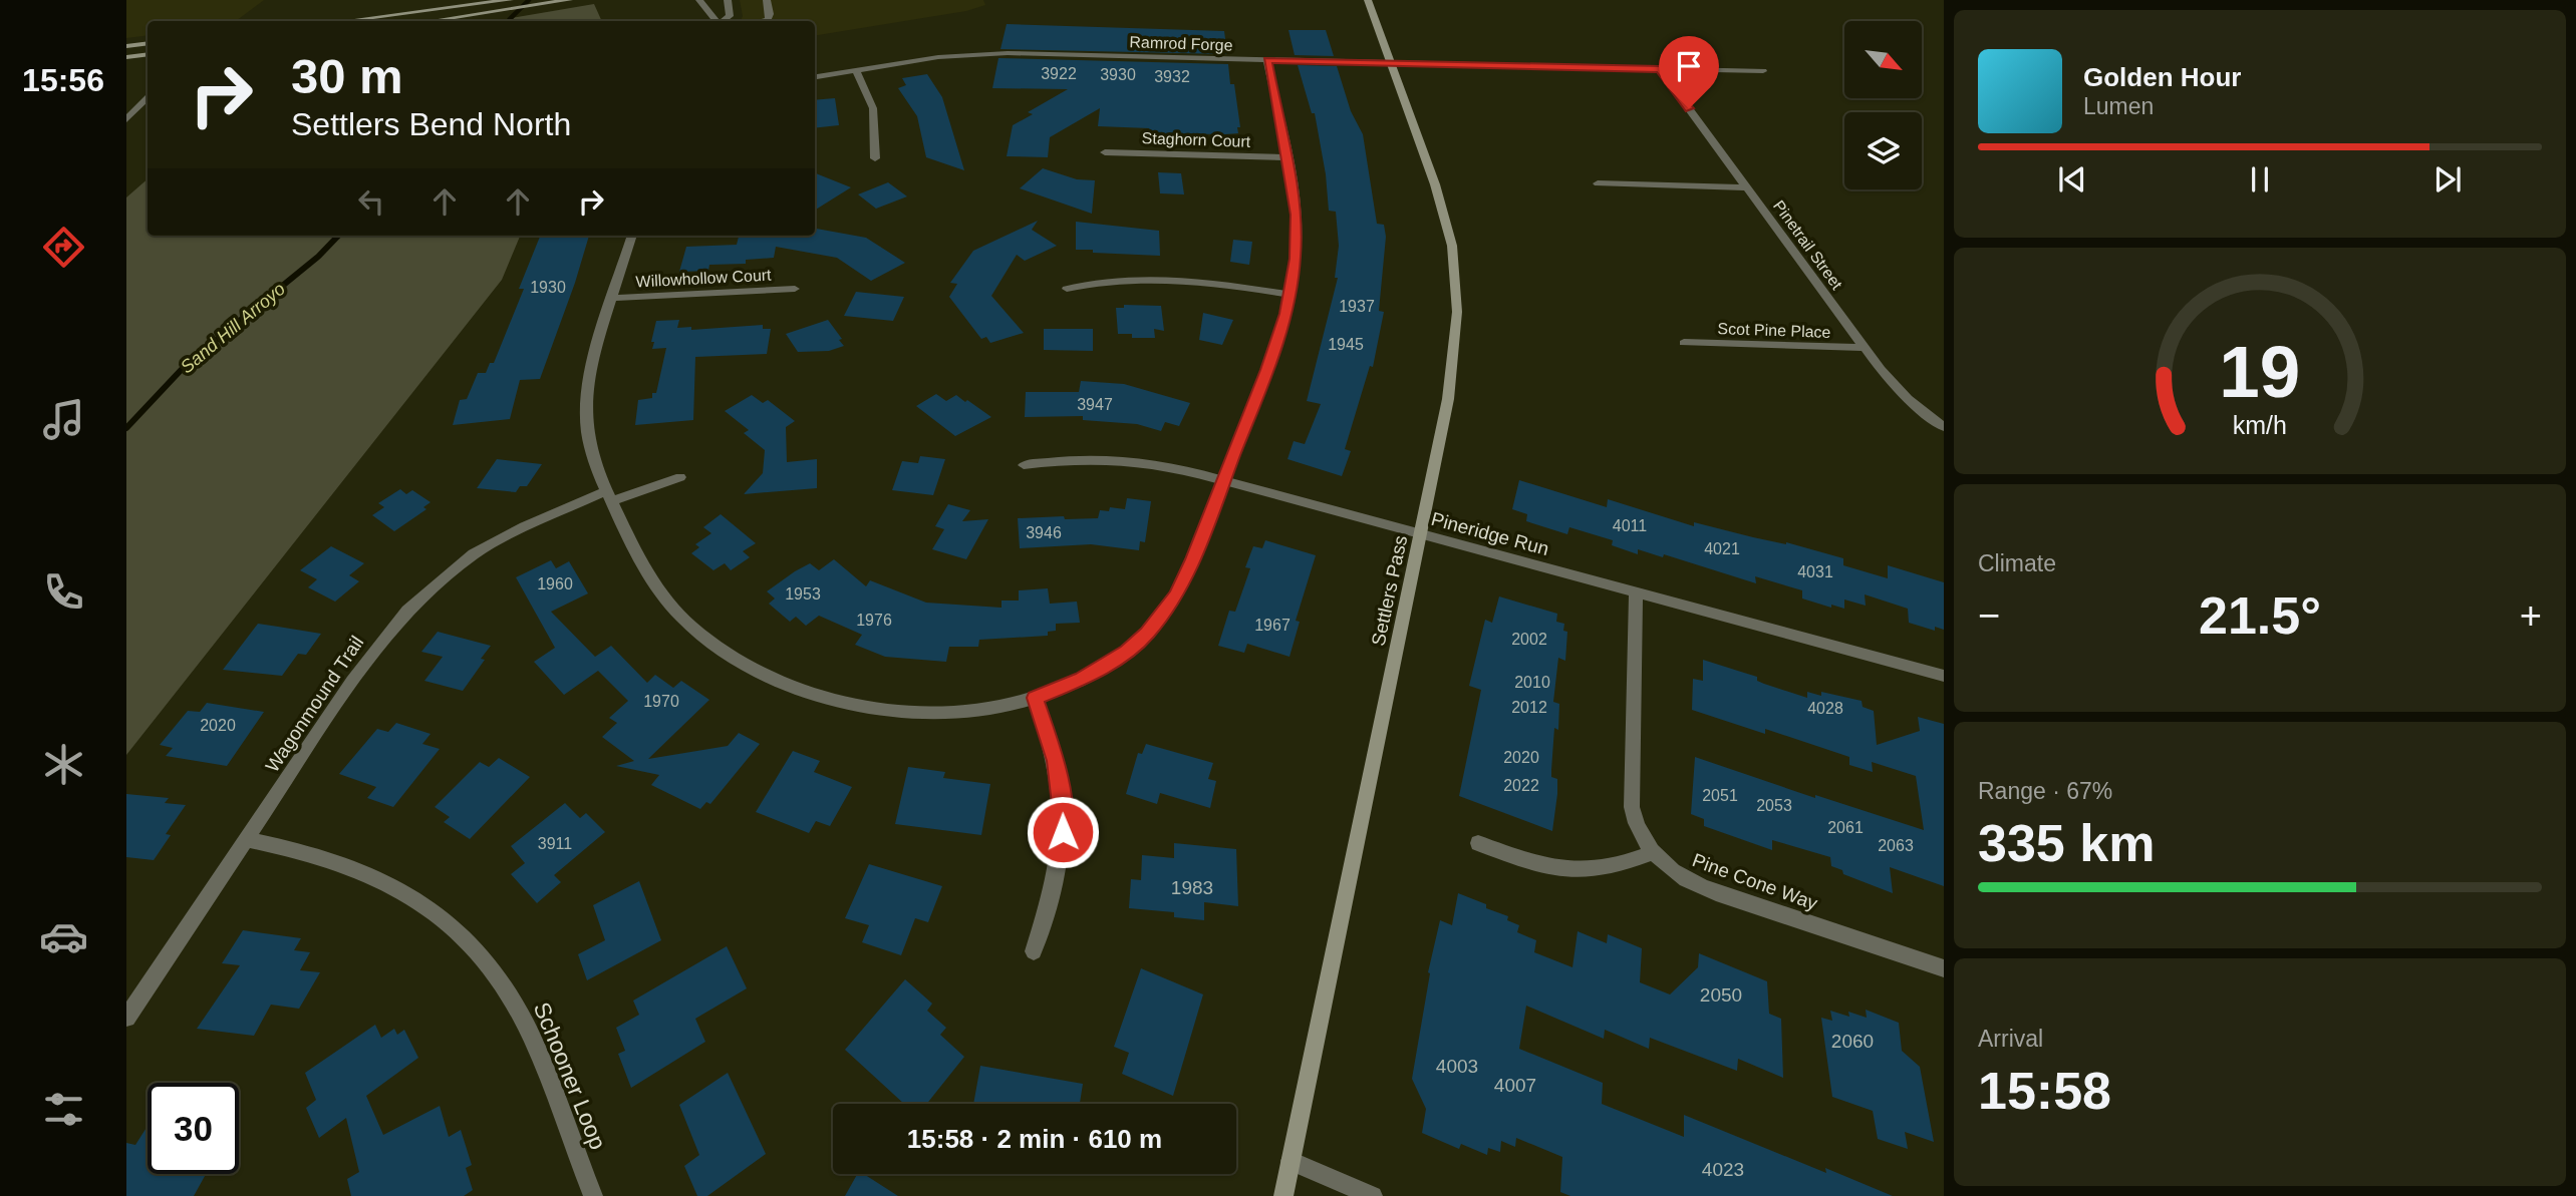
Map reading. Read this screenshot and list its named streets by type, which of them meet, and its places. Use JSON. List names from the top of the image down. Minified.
{"streets":{"street":["Ramrod Forge","Staghorn Court","Pinetrail Street","Willowhollow Court","Scot Pine Place","Pineridge Run","Settlers Pass","Wagonmound Trail","Pine Cone Way","Schooner Loop"]},"crossings":[["Ramrod Forge","Pinetrail Street"],["Ramrod Forge","Settlers Pass"],["Pinetrail Street","Scot Pine Place"],["Pineridge Run","Settlers Pass"],["Pineridge Run","Pine Cone Way"],["Wagonmound Trail","Schooner Loop"]],"water":["Sand Hill Arroyo"],"house_numbers":["3922","3930","3932","1930","1937","1945","3947","4011","3946","4021","4031","1960","1953","1976","1967","2002","2010","1970","2012","4028","2020","2020","2022","2051","2053","2061","3911","2063","1983","2050","2060","4003","4007","4023"],"north":"bottom right","page":{"tabs":"15:56","turn":["30 m","Settlers Bend North"],"song":["Golden Hour","Lumen"],"tile":["Climate",["Range · 67%","335 km"],["Arrival","15:58"]],"heat":["−","21.5°","+"],"limit":"30","trip":"15:58 · 2 min · 610 m","gauge":["19","km/h"]}}
